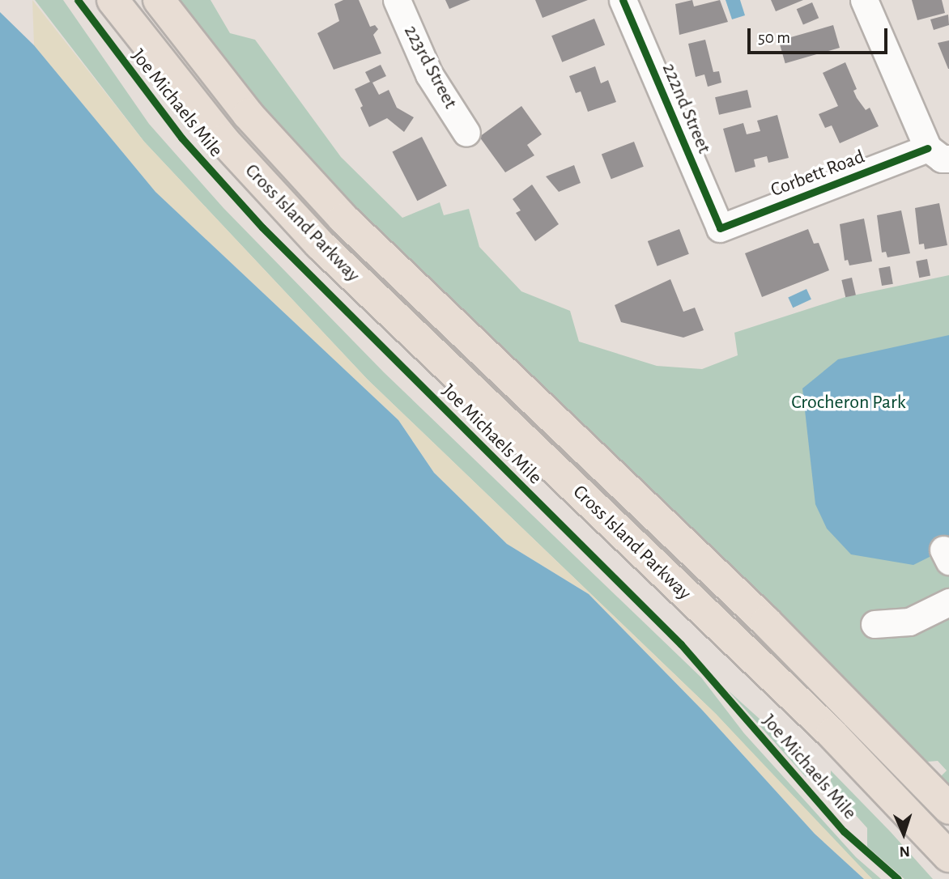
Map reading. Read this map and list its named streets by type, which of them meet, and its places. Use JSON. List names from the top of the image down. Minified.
{"streets":{"highway":["Cross Island Parkway"],"street":["223rd Street","222nd Street","Corbett Road"],"cycle path":["Joe Michaels Mile"]},"crossings":[["222nd Street","Corbett Road"]],"parks":["Crocheron Park"],"scale_bar":"50 m","north":"bottom"}
